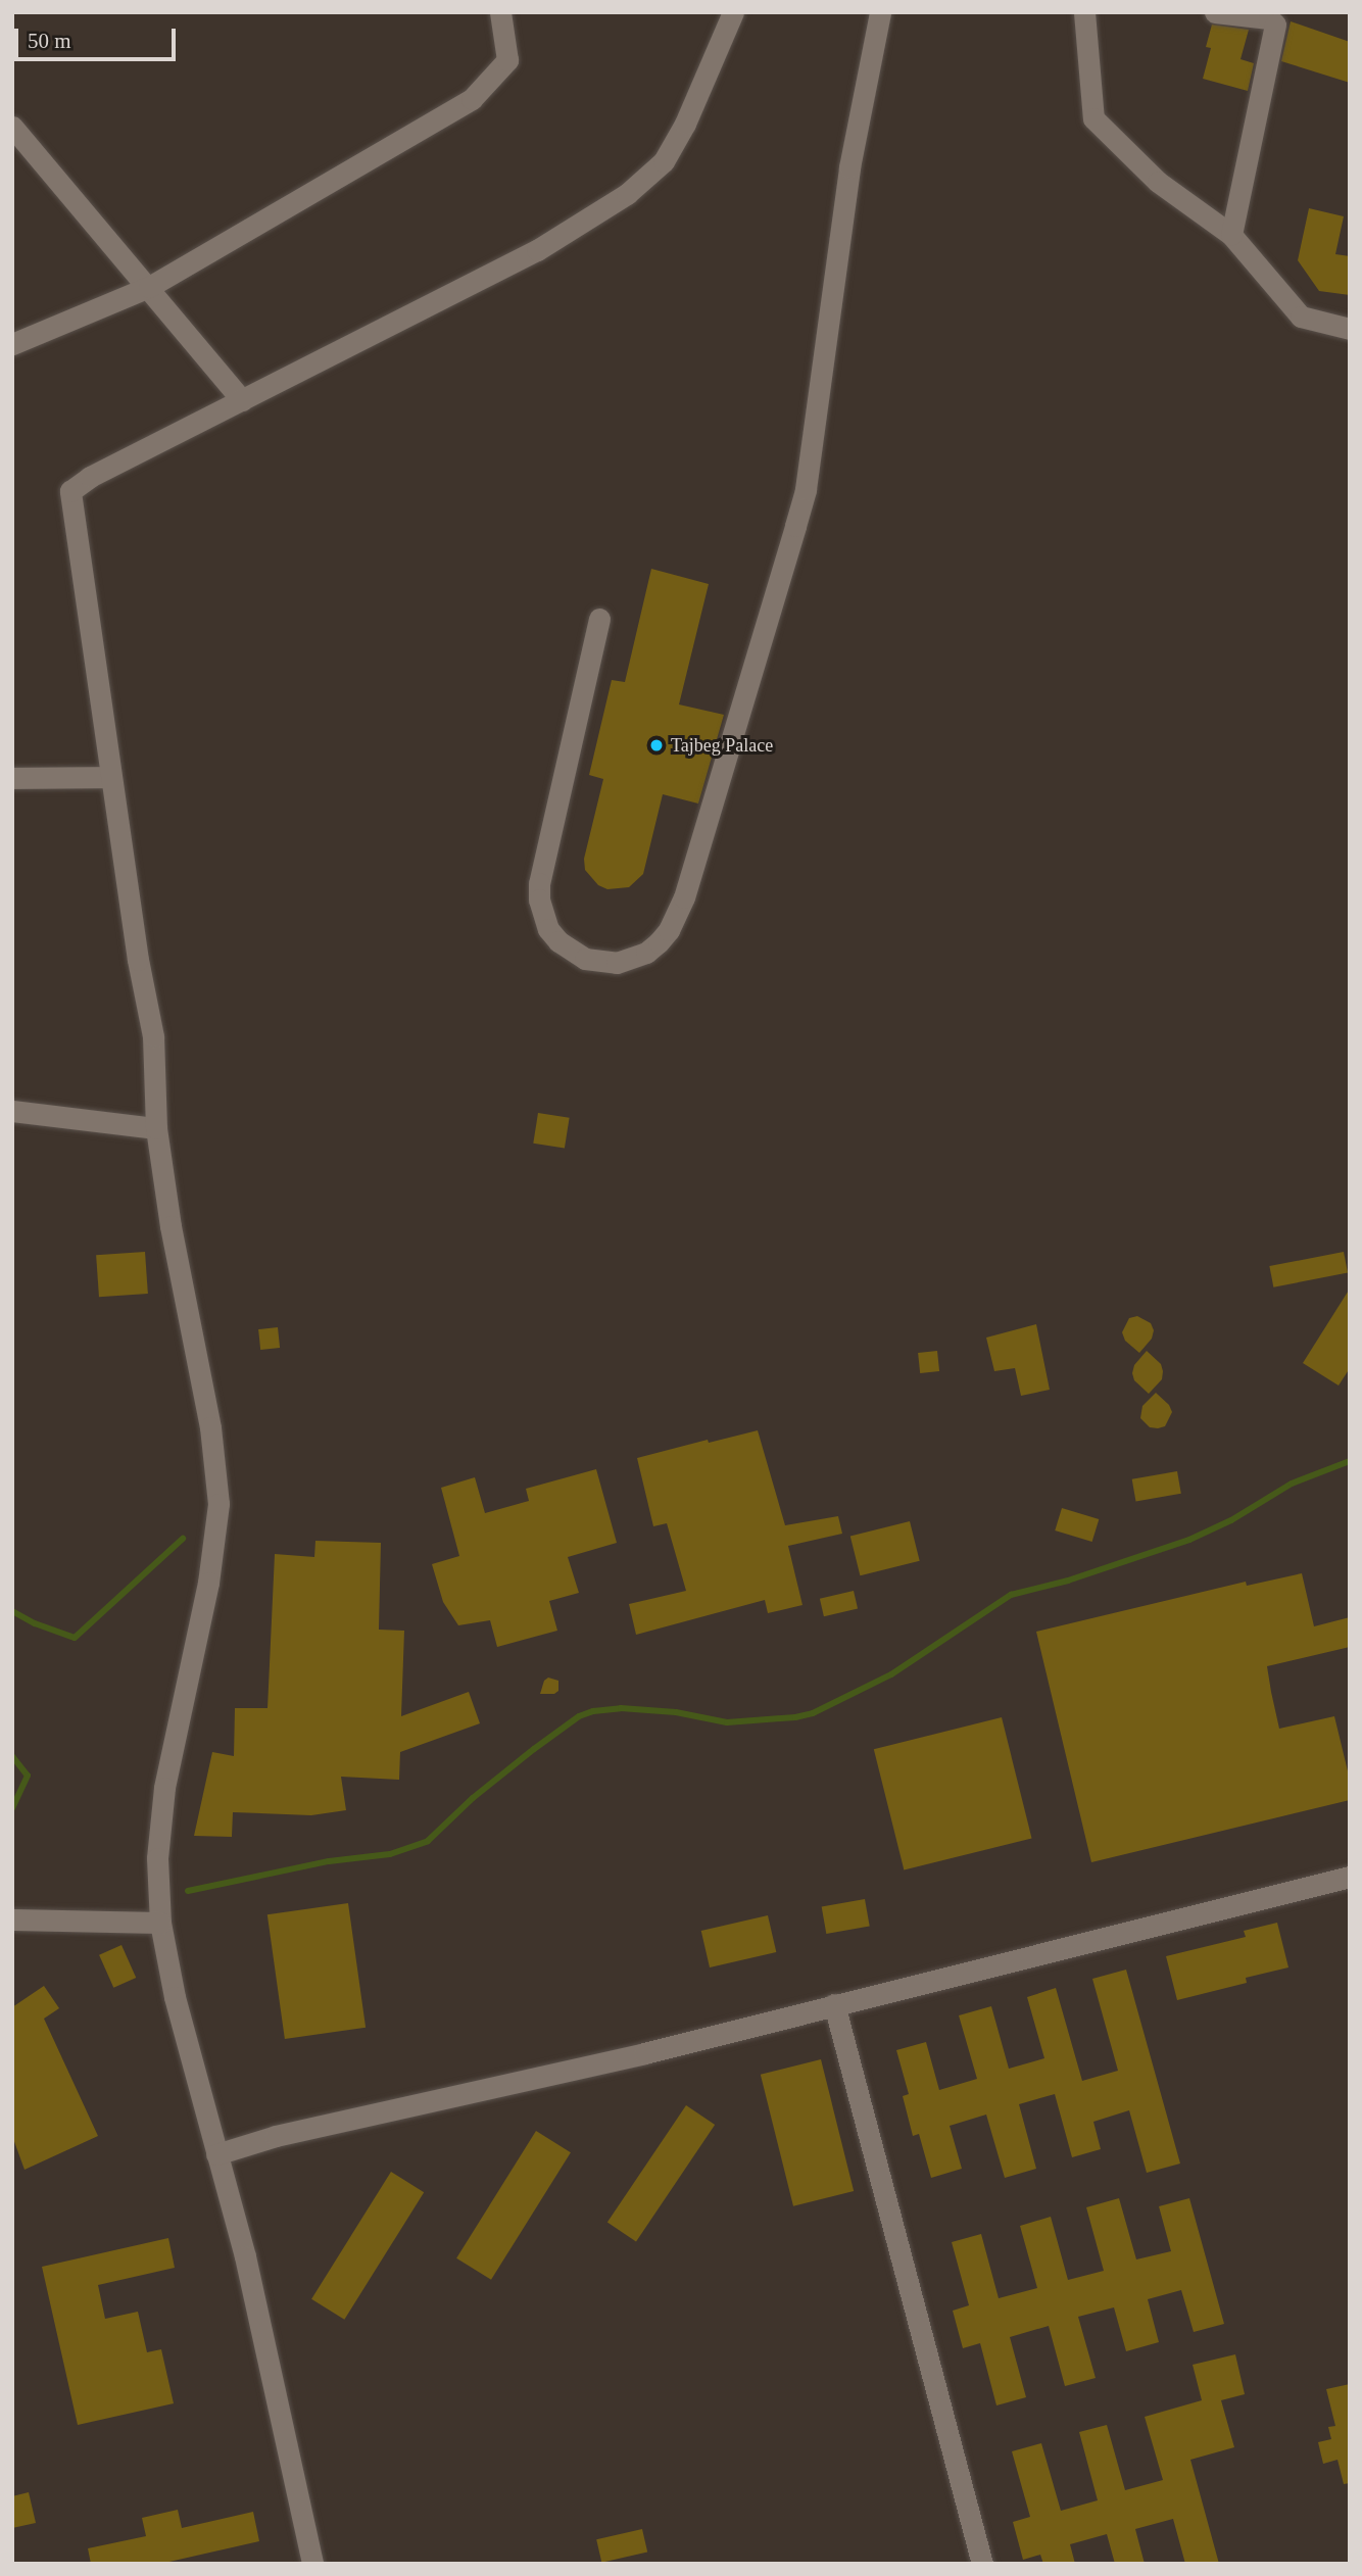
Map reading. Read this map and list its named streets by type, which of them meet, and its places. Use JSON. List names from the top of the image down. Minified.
{"places":["Tajbeg Palace"],"scale_bar":"50 m"}
